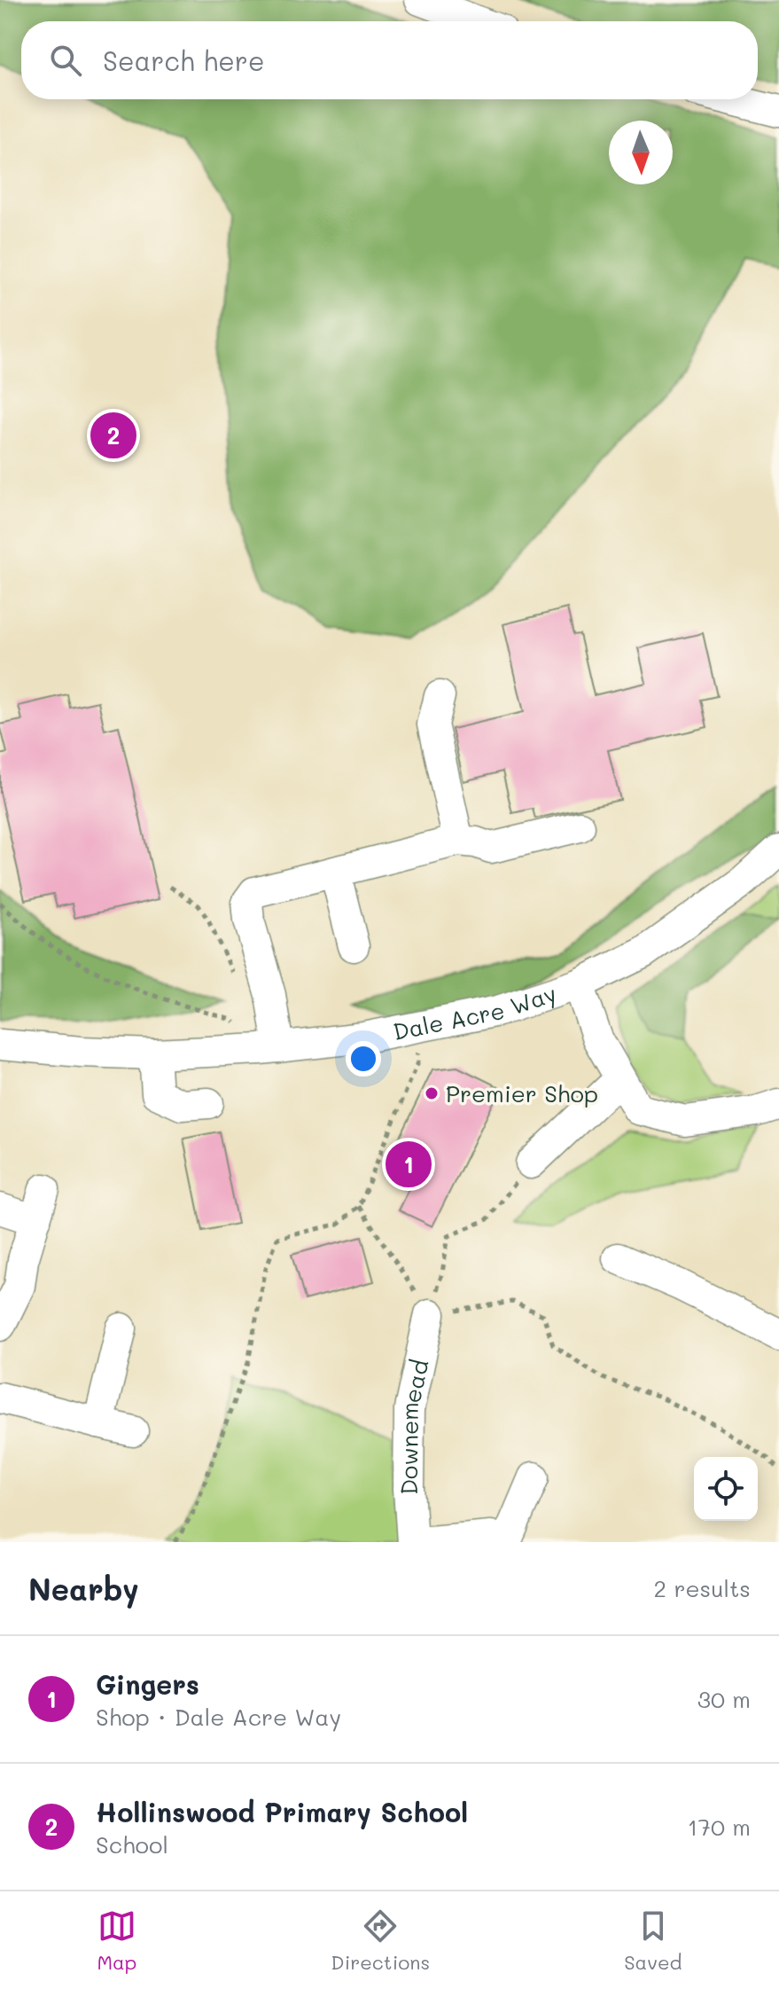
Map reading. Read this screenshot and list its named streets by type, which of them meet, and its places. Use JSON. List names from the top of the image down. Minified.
{"streets":{"street":["Dale Acre Way","Downemead"]},"places":["Premier Shop"],"north":"bottom","page":{"search":"Search here","pins":["2","1"],"heading":["Nearby","2 results"],"list":[{"mark":"1","name":"Gingers","note":"Shop · Dale Acre Way","value":"30 m"},{"mark":"2","name":"Hollinswood Primary School","note":"School","value":"170 m"}],"nav":["Map","Directions","Saved"]}}
